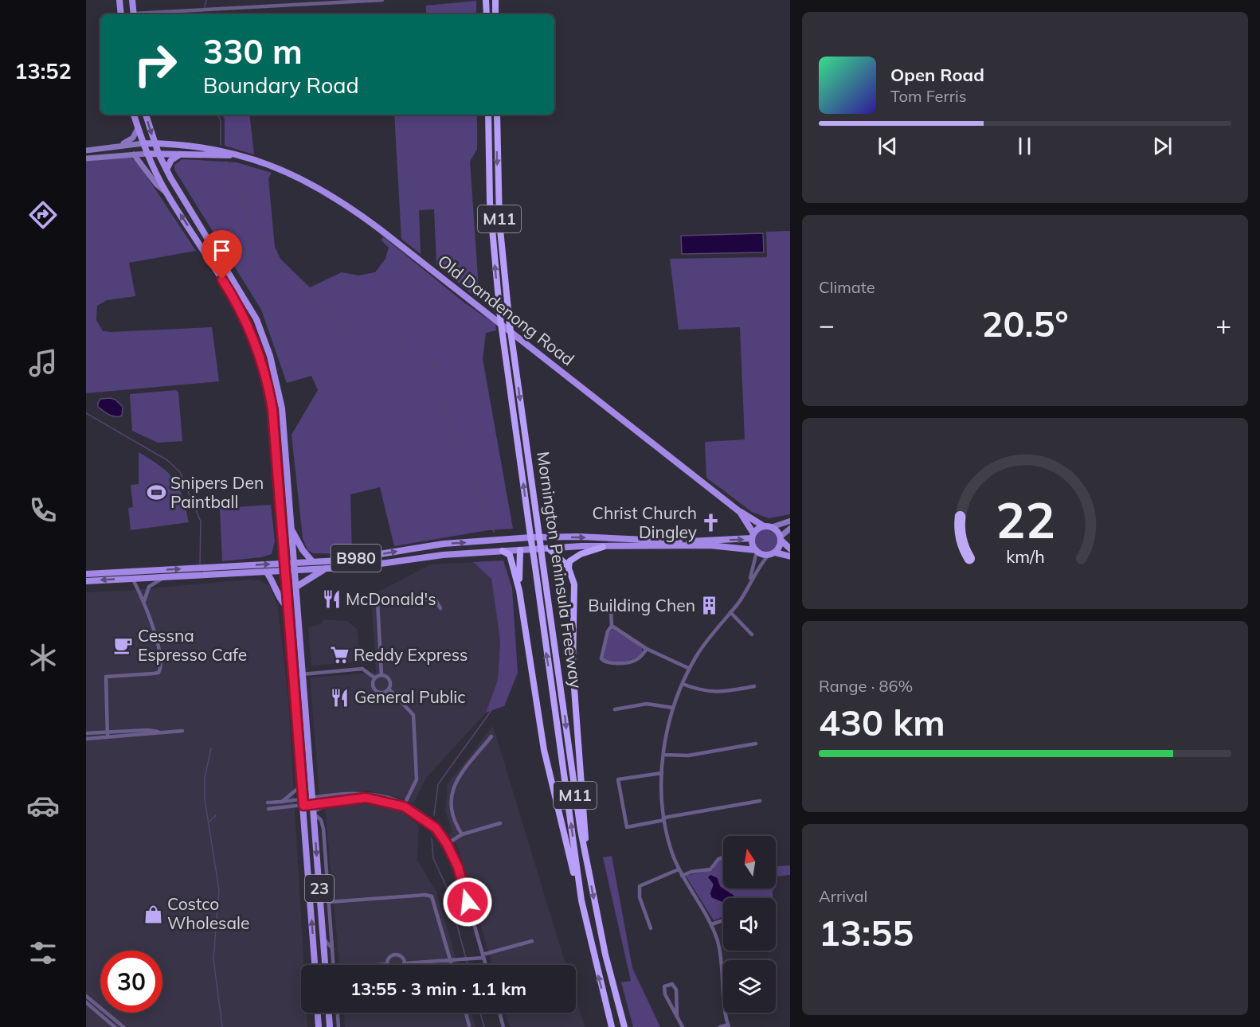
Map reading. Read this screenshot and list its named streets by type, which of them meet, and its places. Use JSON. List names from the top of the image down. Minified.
{"streets":{"highway":["M11","Mornington Peninsula Freeway"],"main road":["Old Dandenong Road","B980","23"]},"crossings":[["Old Dandenong Road","B980"],["Old Dandenong Road","23"],["B980","Mornington Peninsula Freeway"],["B980","23"]],"places":{"sports":["Snipers Den Paintball"],"church":["Christ Church Dingley"],"restaurant":["McDonald's","General Public"],"building":["Building Chen"],"cafe":["Cessna Espresso Cafe"],"supermarket":["Reddy Express"],"shop":["Costco Wholesale"]},"north":"top","page":{"tabs":"13:52","turn":["330 m","Boundary Road"],"song":["Open Road","Tom Ferris"],"tile":["Climate",["Range · 86%","430 km"],["Arrival","13:55"]],"heat":["−","20.5°","+"],"limit":"30","trip":"13:55 · 3 min · 1.1 km","gauge":["22","km/h"]}}
